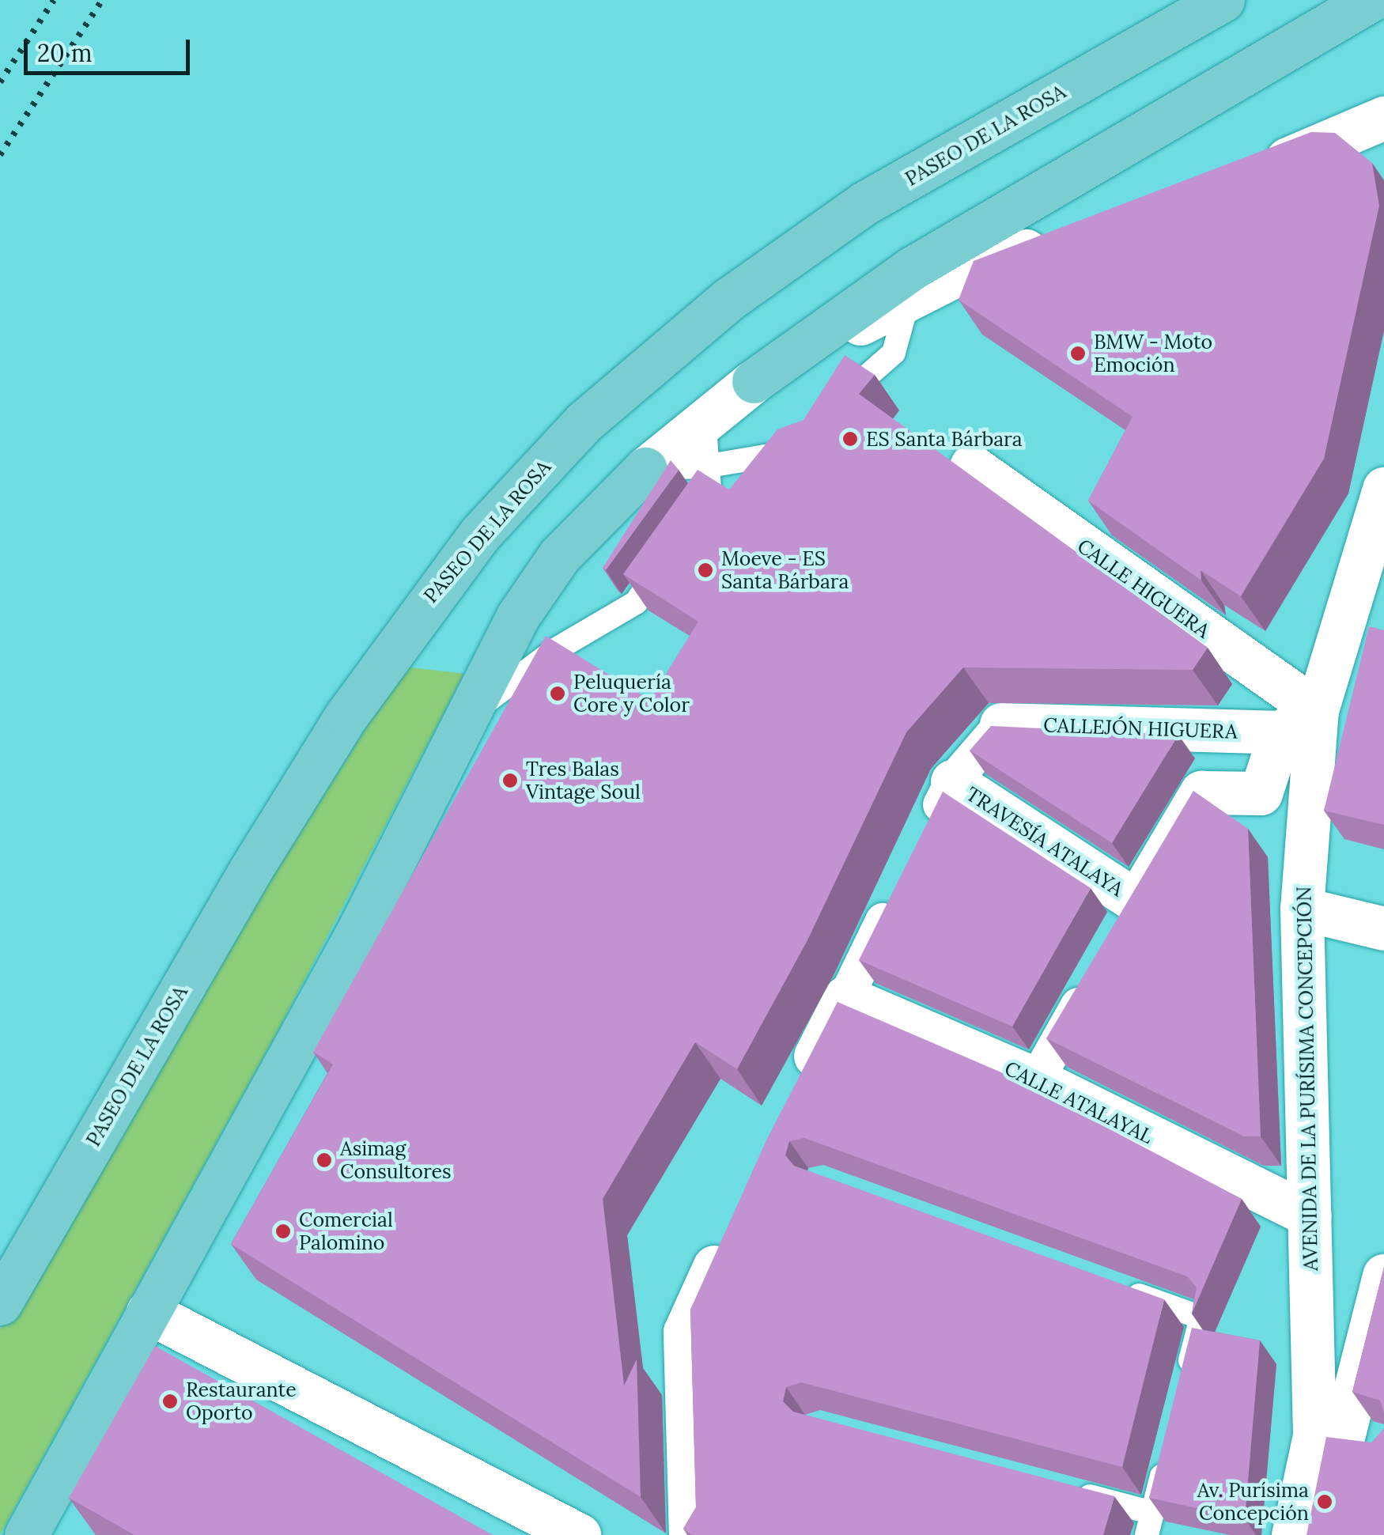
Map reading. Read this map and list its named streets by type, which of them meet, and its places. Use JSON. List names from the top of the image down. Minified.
{"streets":{"main road":["PASEO DE LA ROSA"],"street":["CALLE HIGUERA","CALLEJÓN HIGUERA","TRAVESÍA ATALAYA","AVENIDA DE LA PURÍSIMA CONCEPCIÓN","CALLE ATALAYAL"]},"crossings":[["CALLE HIGUERA","CALLEJÓN HIGUERA"],["CALLE HIGUERA","TRAVESÍA ATALAYA"],["CALLE HIGUERA","AVENIDA DE LA PURÍSIMA CONCEPCIÓN"],["CALLEJÓN HIGUERA","TRAVESÍA ATALAYA"],["CALLEJÓN HIGUERA","AVENIDA DE LA PURÍSIMA CONCEPCIÓN"],["TRAVESÍA ATALAYA","AVENIDA DE LA PURÍSIMA CONCEPCIÓN"],["AVENIDA DE LA PURÍSIMA CONCEPCIÓN","CALLE ATALAYAL"]],"places":["BMW - Moto Emoción","ES Santa Bárbara","Moeve - ES Santa Bárbara","Peluquería Core y Color","Tres Balas Vintage Soul","Asimag Consultores","Comercial Palomino","Restaurante Oporto","Av. Purísima Concepción"],"scale_bar":"20 m"}
